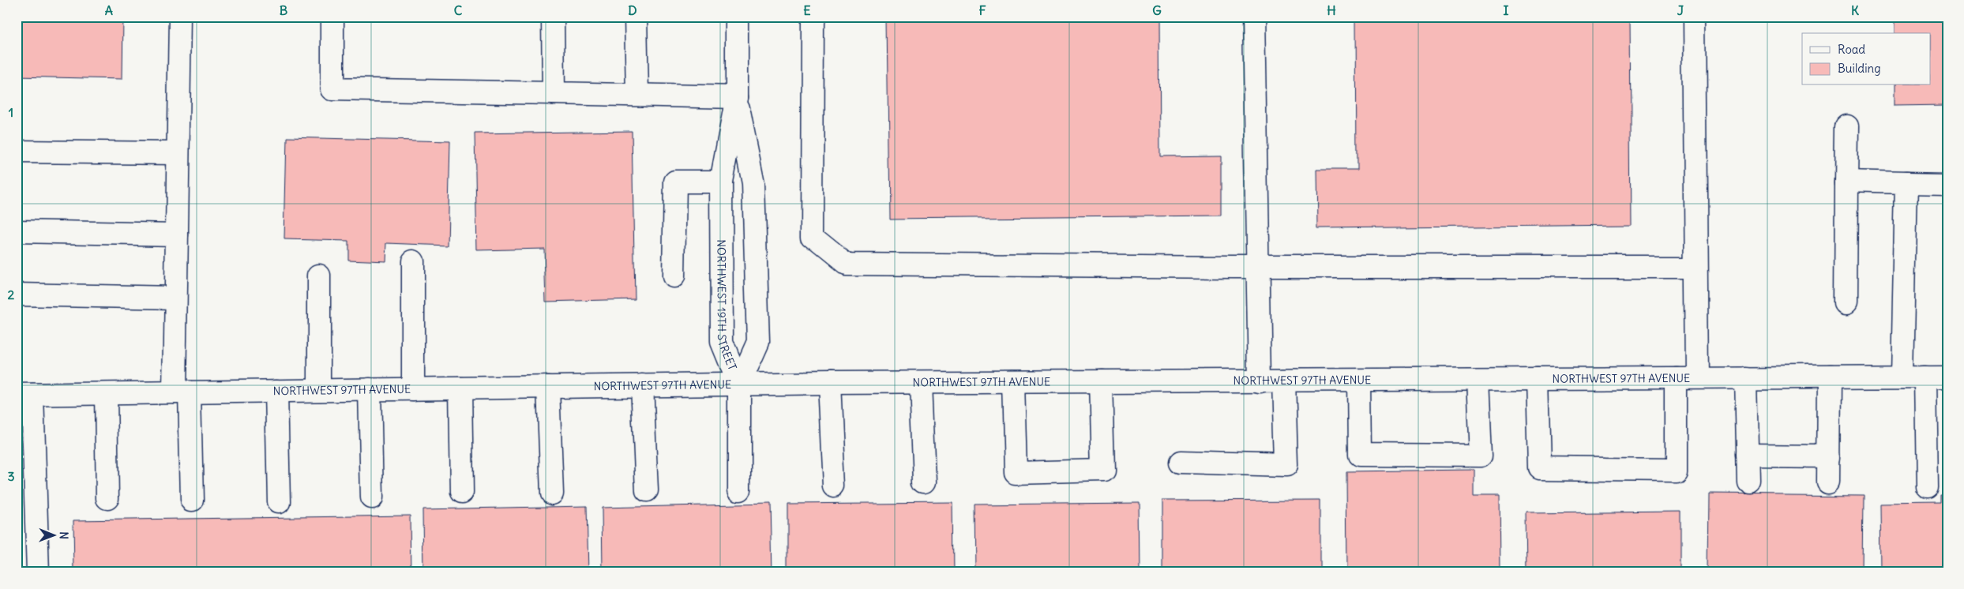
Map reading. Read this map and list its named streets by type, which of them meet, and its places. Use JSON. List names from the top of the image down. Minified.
{"streets":{"street":["NORTHWEST 19TH STREET","NORTHWEST 97TH AVENUE"]},"crossings":[["NORTHWEST 19TH STREET","NORTHWEST 97TH AVENUE"]],"legend":["Road","Building"],"north":"right","grid":{"columns":["A","B","C","D","E","F","G","H","I","J","K"],"rows":["1","2","3"]}}
